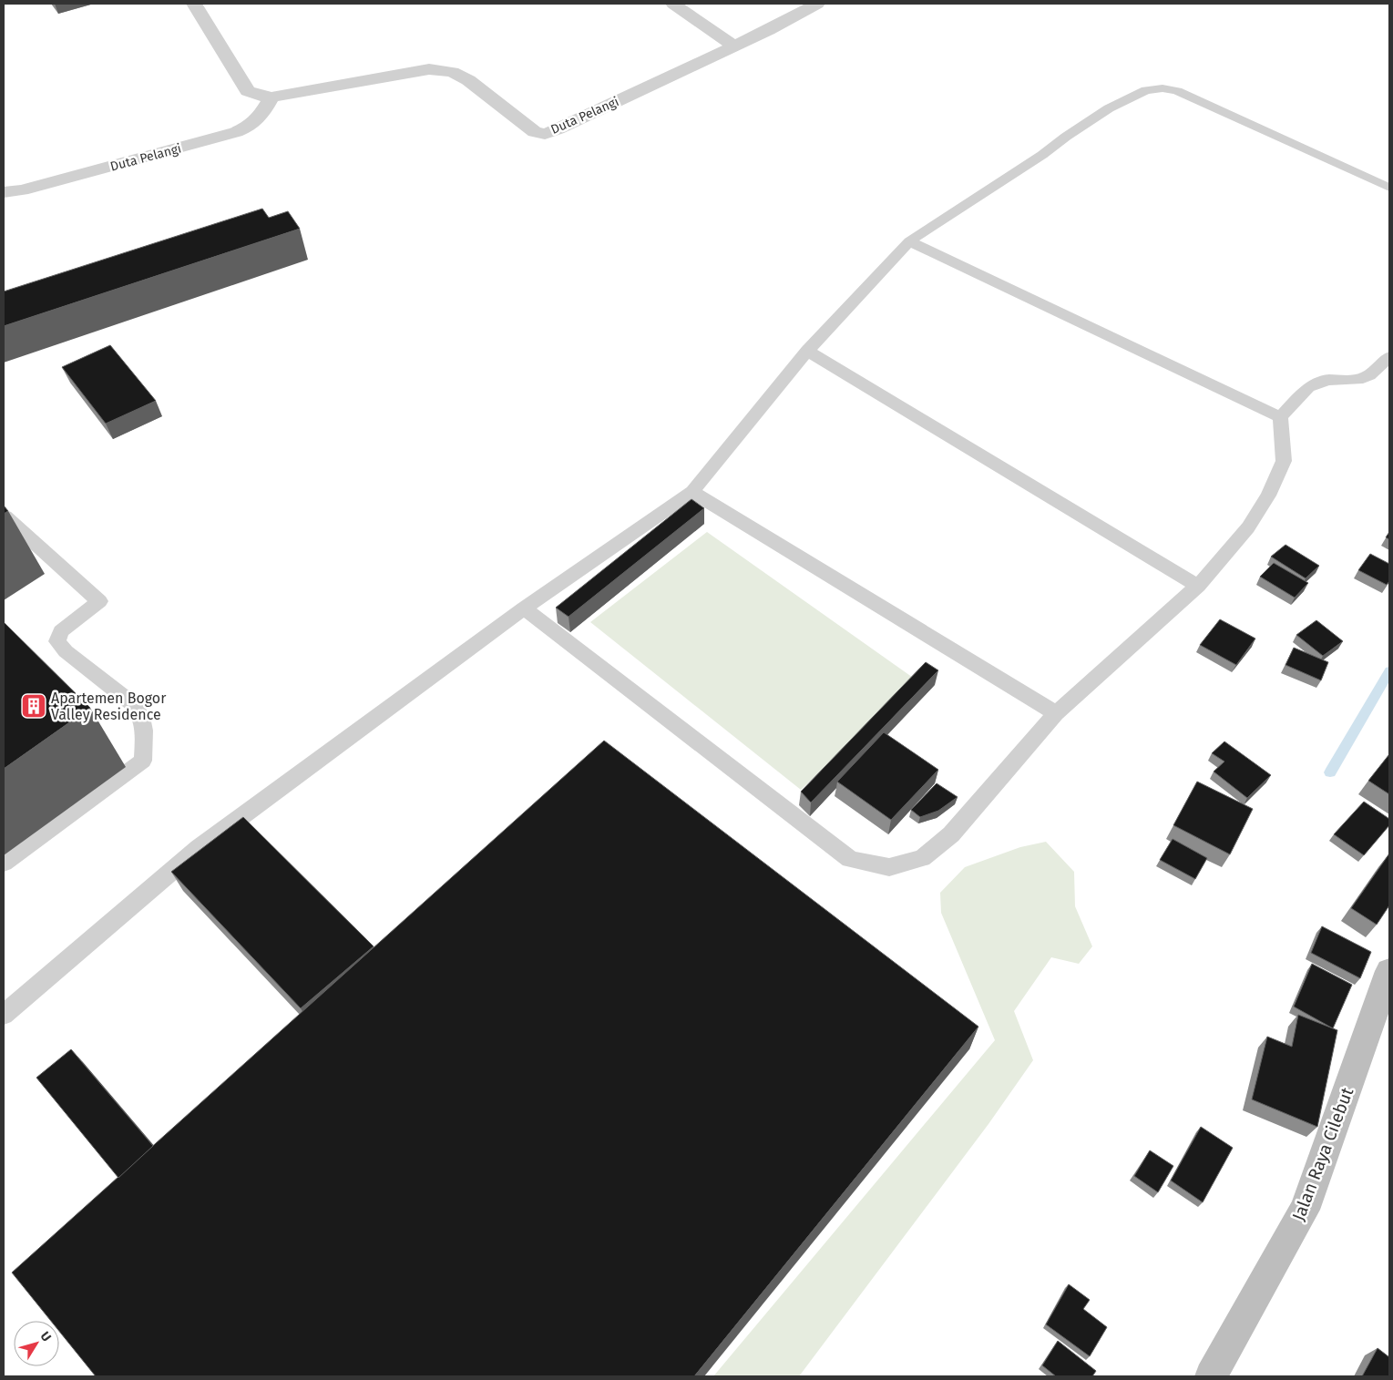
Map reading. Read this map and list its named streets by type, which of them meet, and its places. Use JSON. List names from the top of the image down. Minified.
{"streets":{"main road":["Jalan Raya Cilebut"],"street":["Duta Pelangi"]},"places":{"building":["Apartemen Bogor Valley Residence"]},"north":"top right"}
